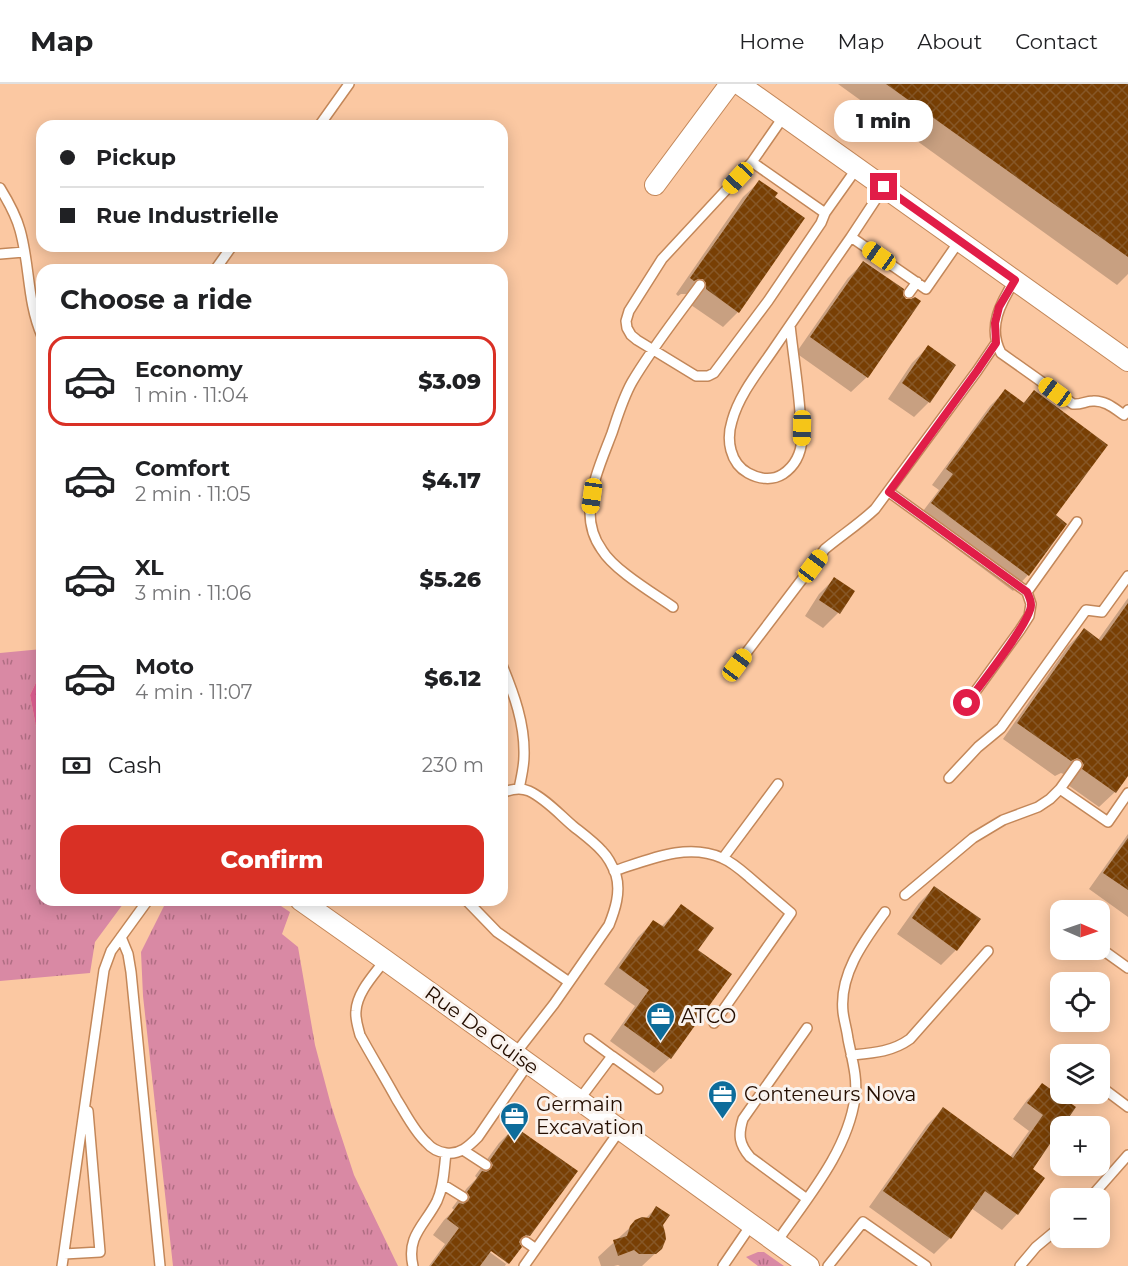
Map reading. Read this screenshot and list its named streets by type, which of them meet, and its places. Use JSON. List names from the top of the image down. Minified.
{"streets":{"street":["Rue De Guise"]},"places":{"office":["ATCO","Conteneurs Nova","Germain Excavation"]},"north":"right","page":{"header":"Map","nav":["Home","Map","About","Contact"],"bubble":"1 min","banner":["Pickup","Rue Industrielle"],"heading":"Choose a ride","list":[{"name":"Economy","note":"1 min · 11:04","value":"$3.09"},{"name":"Comfort","note":"2 min · 11:05","value":"$4.17"},{"name":"XL","note":"3 min · 11:06","value":"$5.26"},{"name":"Moto","note":"4 min · 11:07","value":"$6.12"}],"pay":["Cash","230 m"],"buttons":"Confirm","map_buttons":["+","−"]}}
